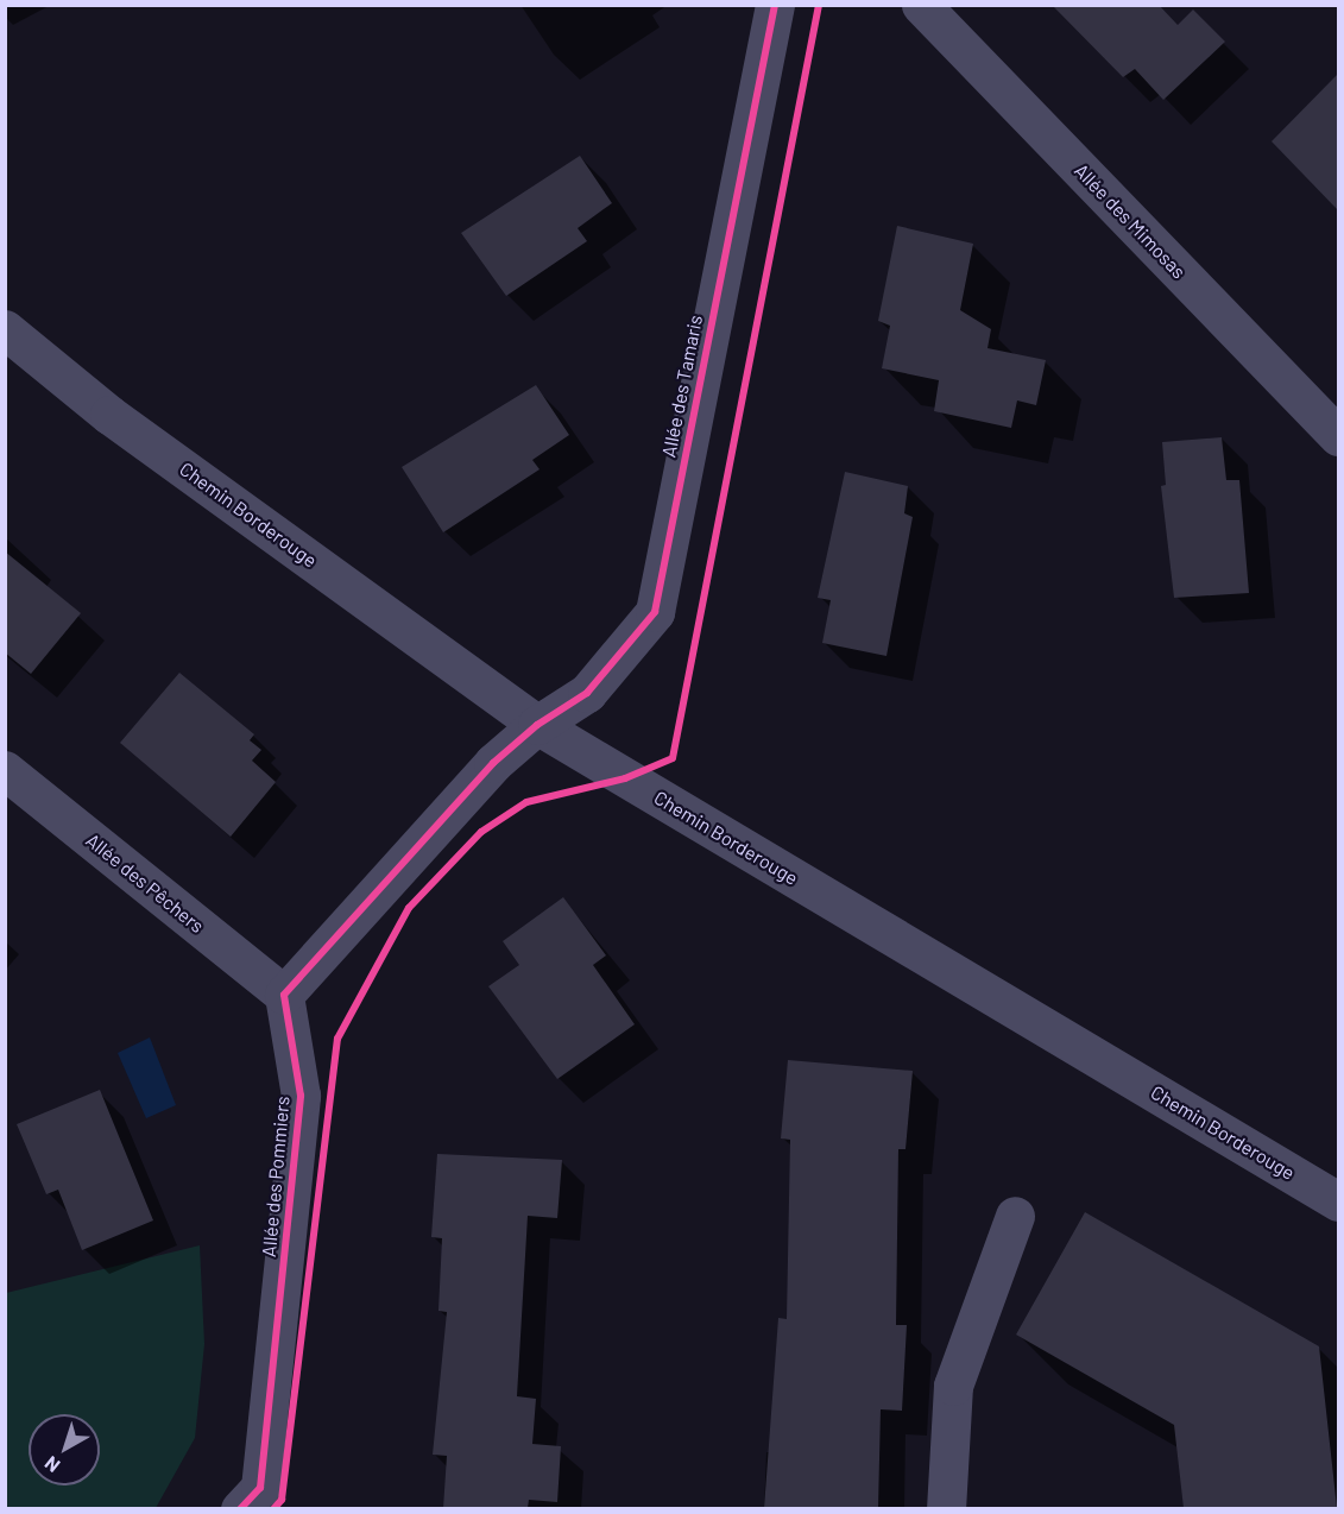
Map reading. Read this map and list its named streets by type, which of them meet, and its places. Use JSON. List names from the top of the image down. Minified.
{"streets":{"street":["Allée des Mimosas","Allée des Tamaris","Chemin Borderouge","Allée des Pêchers","Allée des Pommiers"]},"crossings":[["Allée des Tamaris","Chemin Borderouge"],["Allée des Pêchers","Allée des Pommiers"]],"north":"bottom left"}
